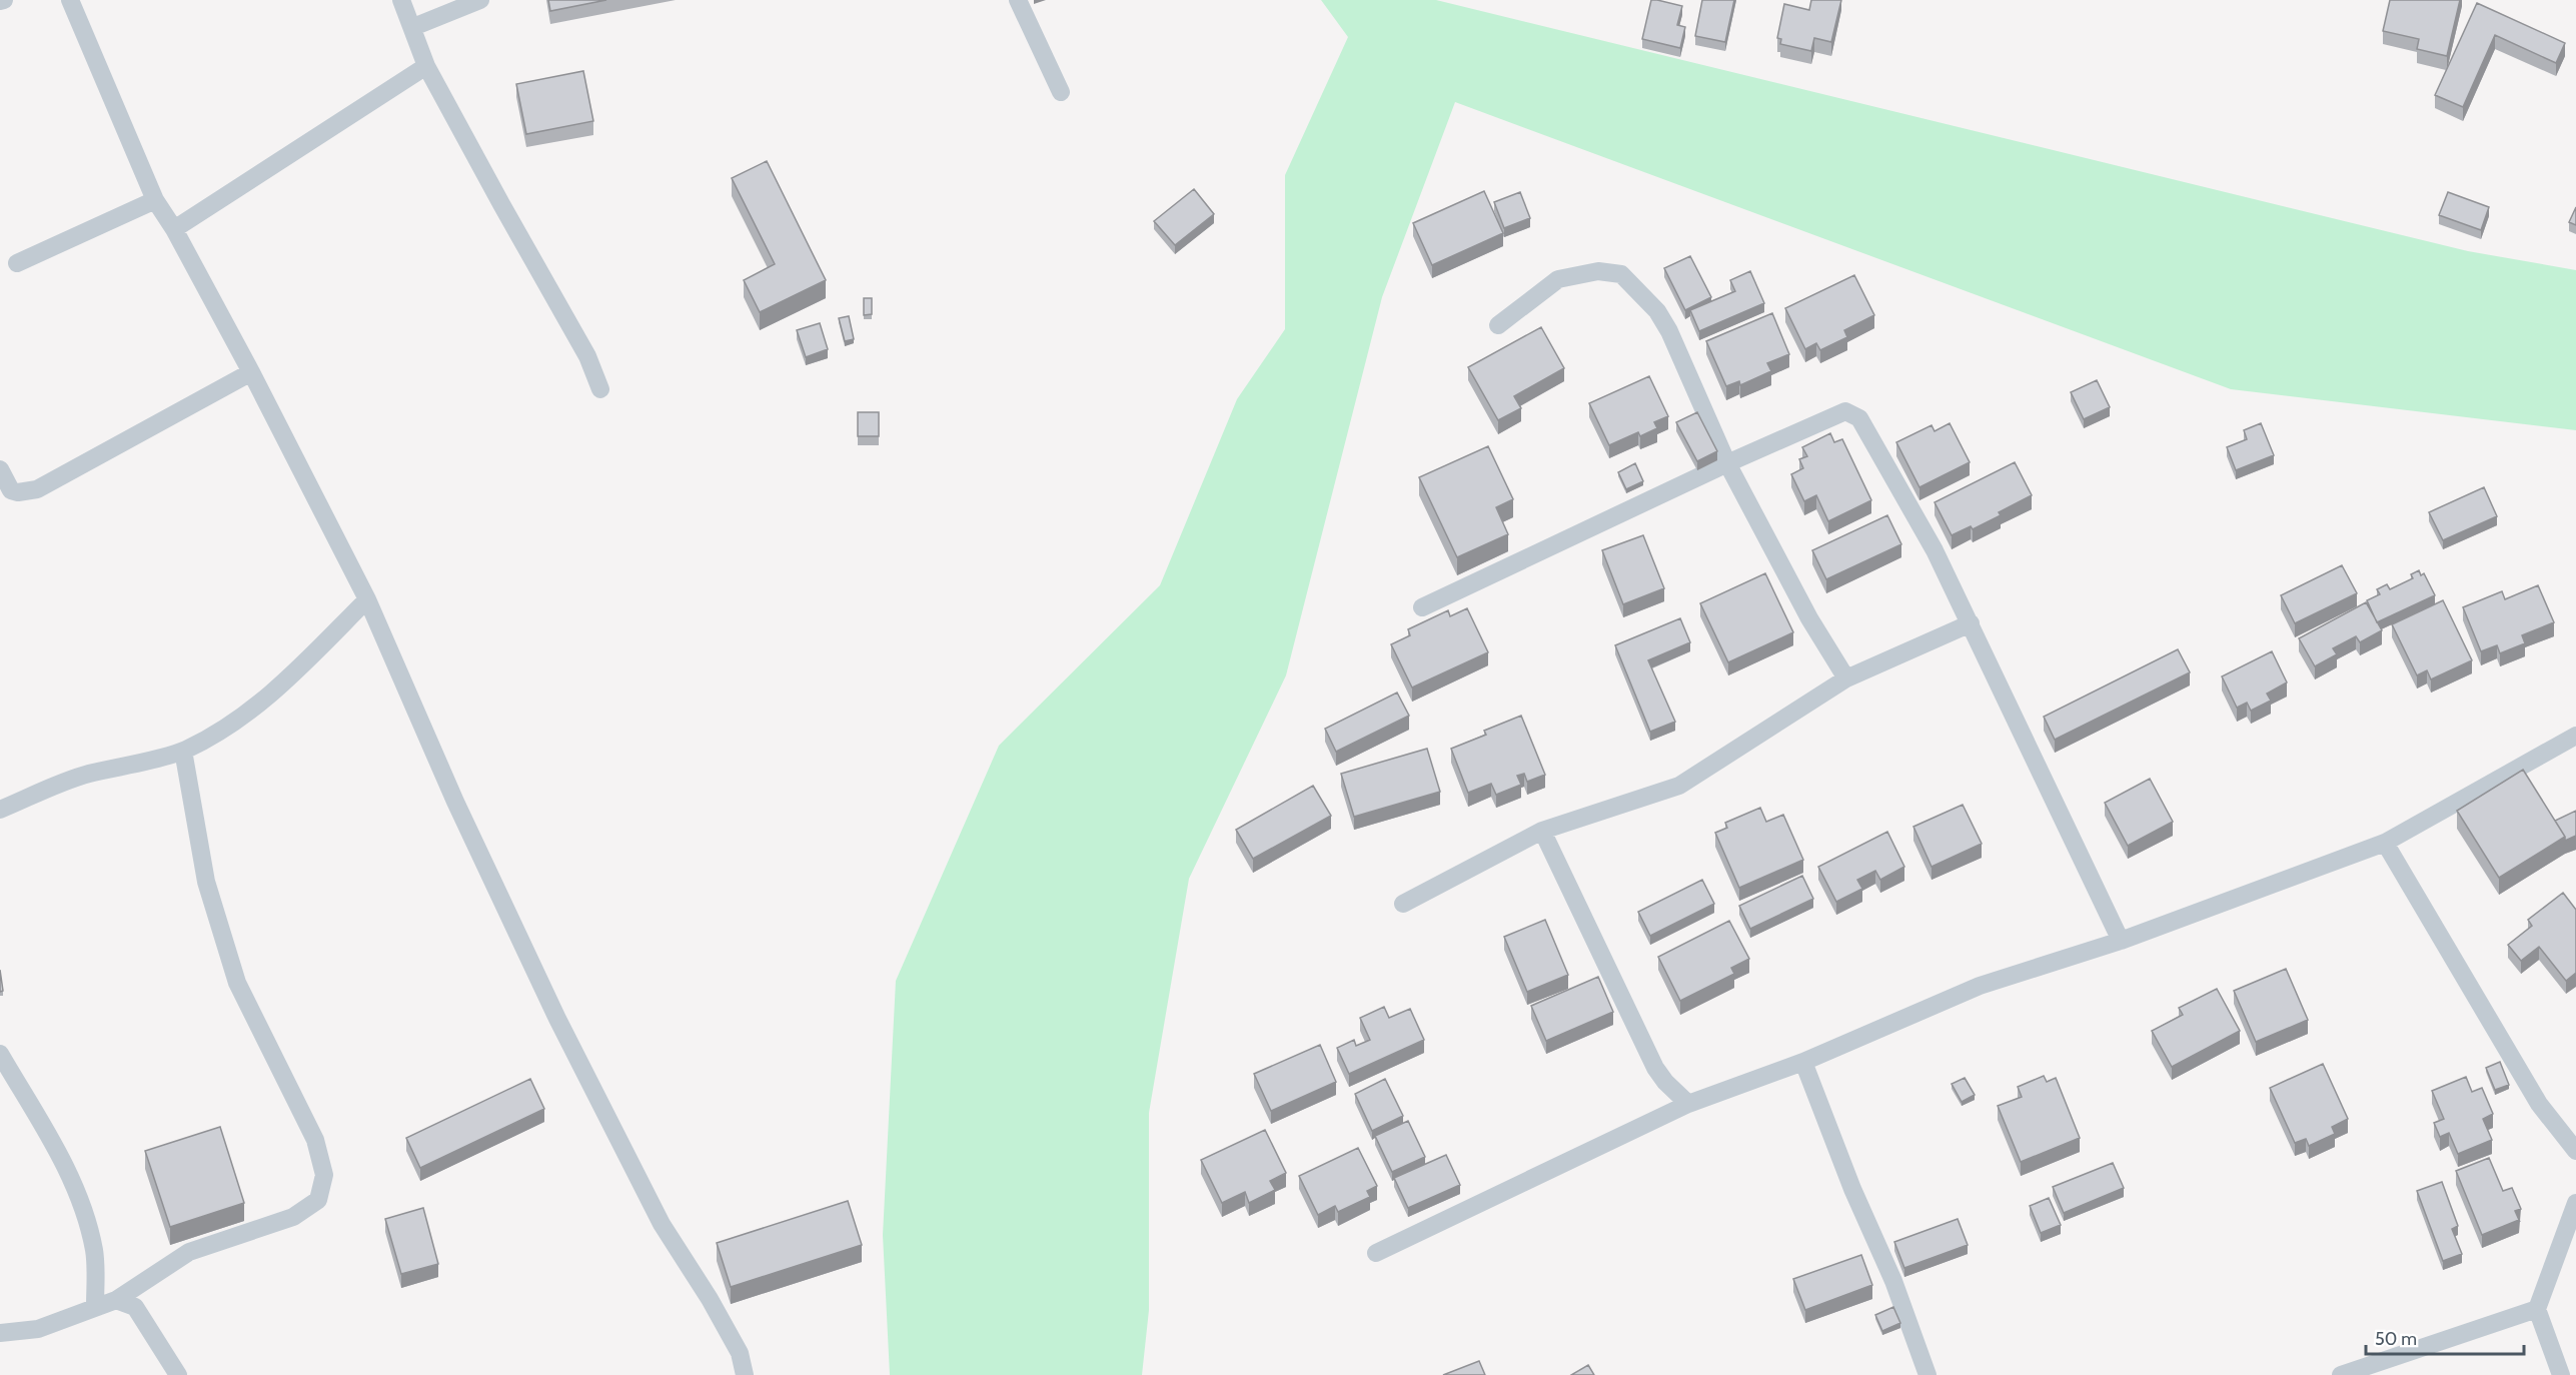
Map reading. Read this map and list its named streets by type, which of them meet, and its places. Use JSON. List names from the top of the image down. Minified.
{"scale_bar":"50 m"}
